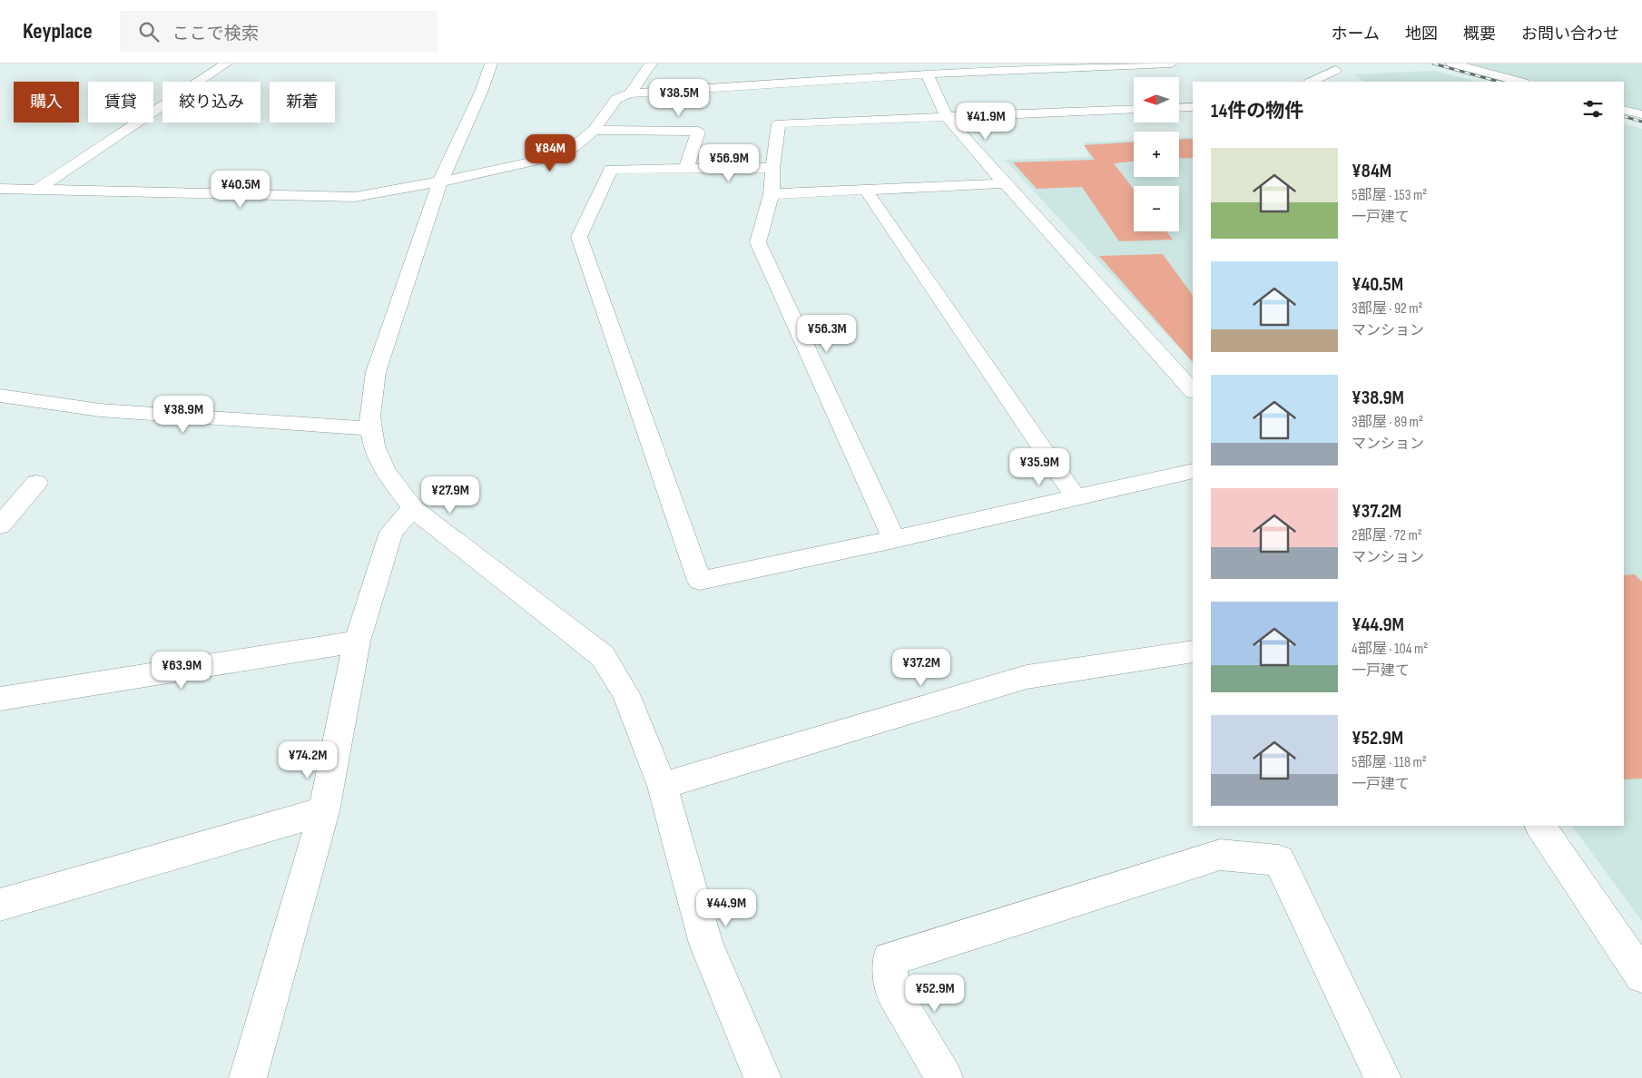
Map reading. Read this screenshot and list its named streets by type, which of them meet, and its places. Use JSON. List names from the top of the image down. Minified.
{"north":"left","page":{"header":"Keyplace","search":"ここで検索","nav":["ホーム","地図","概要","お問い合わせ"],"map_buttons":["+","−"],"price":["¥38.5M","¥41.9M","¥84M","¥56.9M","¥40.5M","¥56.3M","¥38.9M","¥35.9M","¥27.9M","¥37.2M","¥63.9M","¥74.2M","¥44.9M","¥52.9M"],"chip":["購入","賃貸","絞り込み","新着"],"heading":"14件の物件","list":[{"name":"¥84M","note":"5部屋 · 153 m² · 一戸建て"},{"name":"¥40.5M","note":"3部屋 · 92 m² · マンション"},{"name":"¥38.9M","note":"3部屋 · 89 m² · マンション"},{"name":"¥37.2M","note":"2部屋 · 72 m² · マンション"},{"name":"¥44.9M","note":"4部屋 · 104 m² · 一戸建て"},{"name":"¥52.9M","note":"5部屋 · 118 m² · 一戸建て"}]}}
